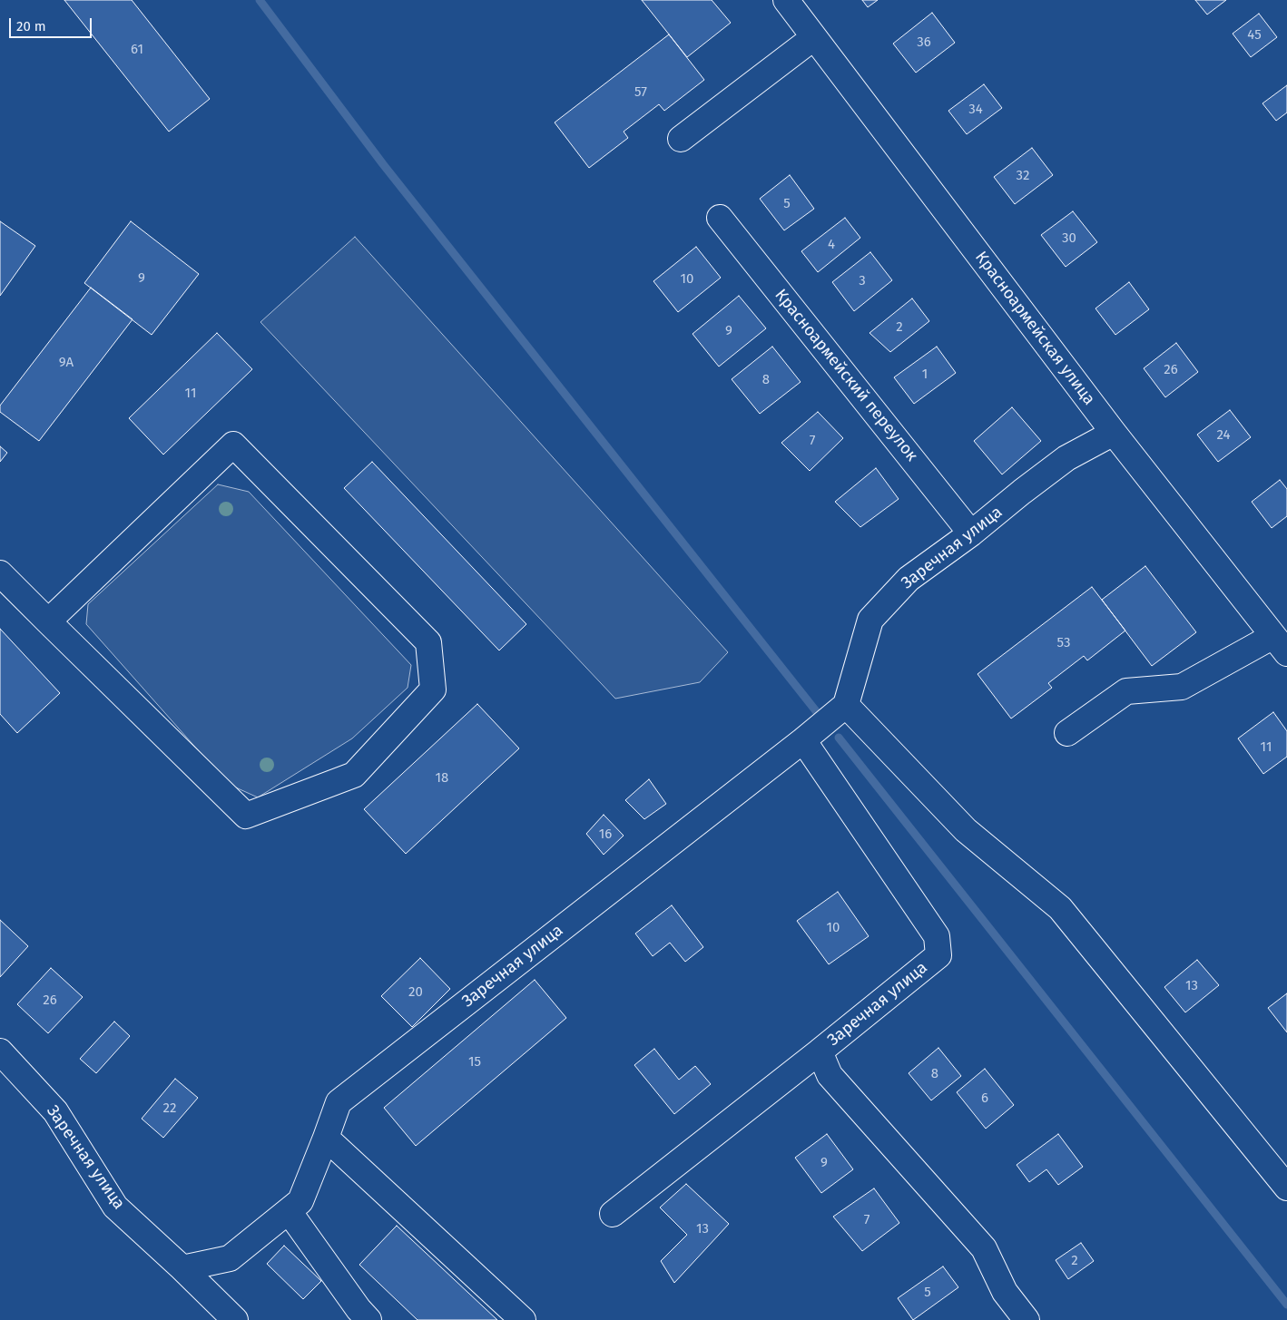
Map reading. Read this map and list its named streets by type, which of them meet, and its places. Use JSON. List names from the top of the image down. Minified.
{"streets":{"street":["Красноармейская улица","Красноармейский переулок","Заречная улица"]},"crossings":[["Красноармейская улица","Заречная улица"],["Красноармейский переулок","Заречная улица"]],"house_numbers":["45","36","61","57","34","32","5","30","4","9","10","3","2","9","9А","26","1","8","11","24","7","53","11","18","16","10","13","20","26","15","8","6","22","9","7","13","2","5"],"scale_bar":"20 m"}
